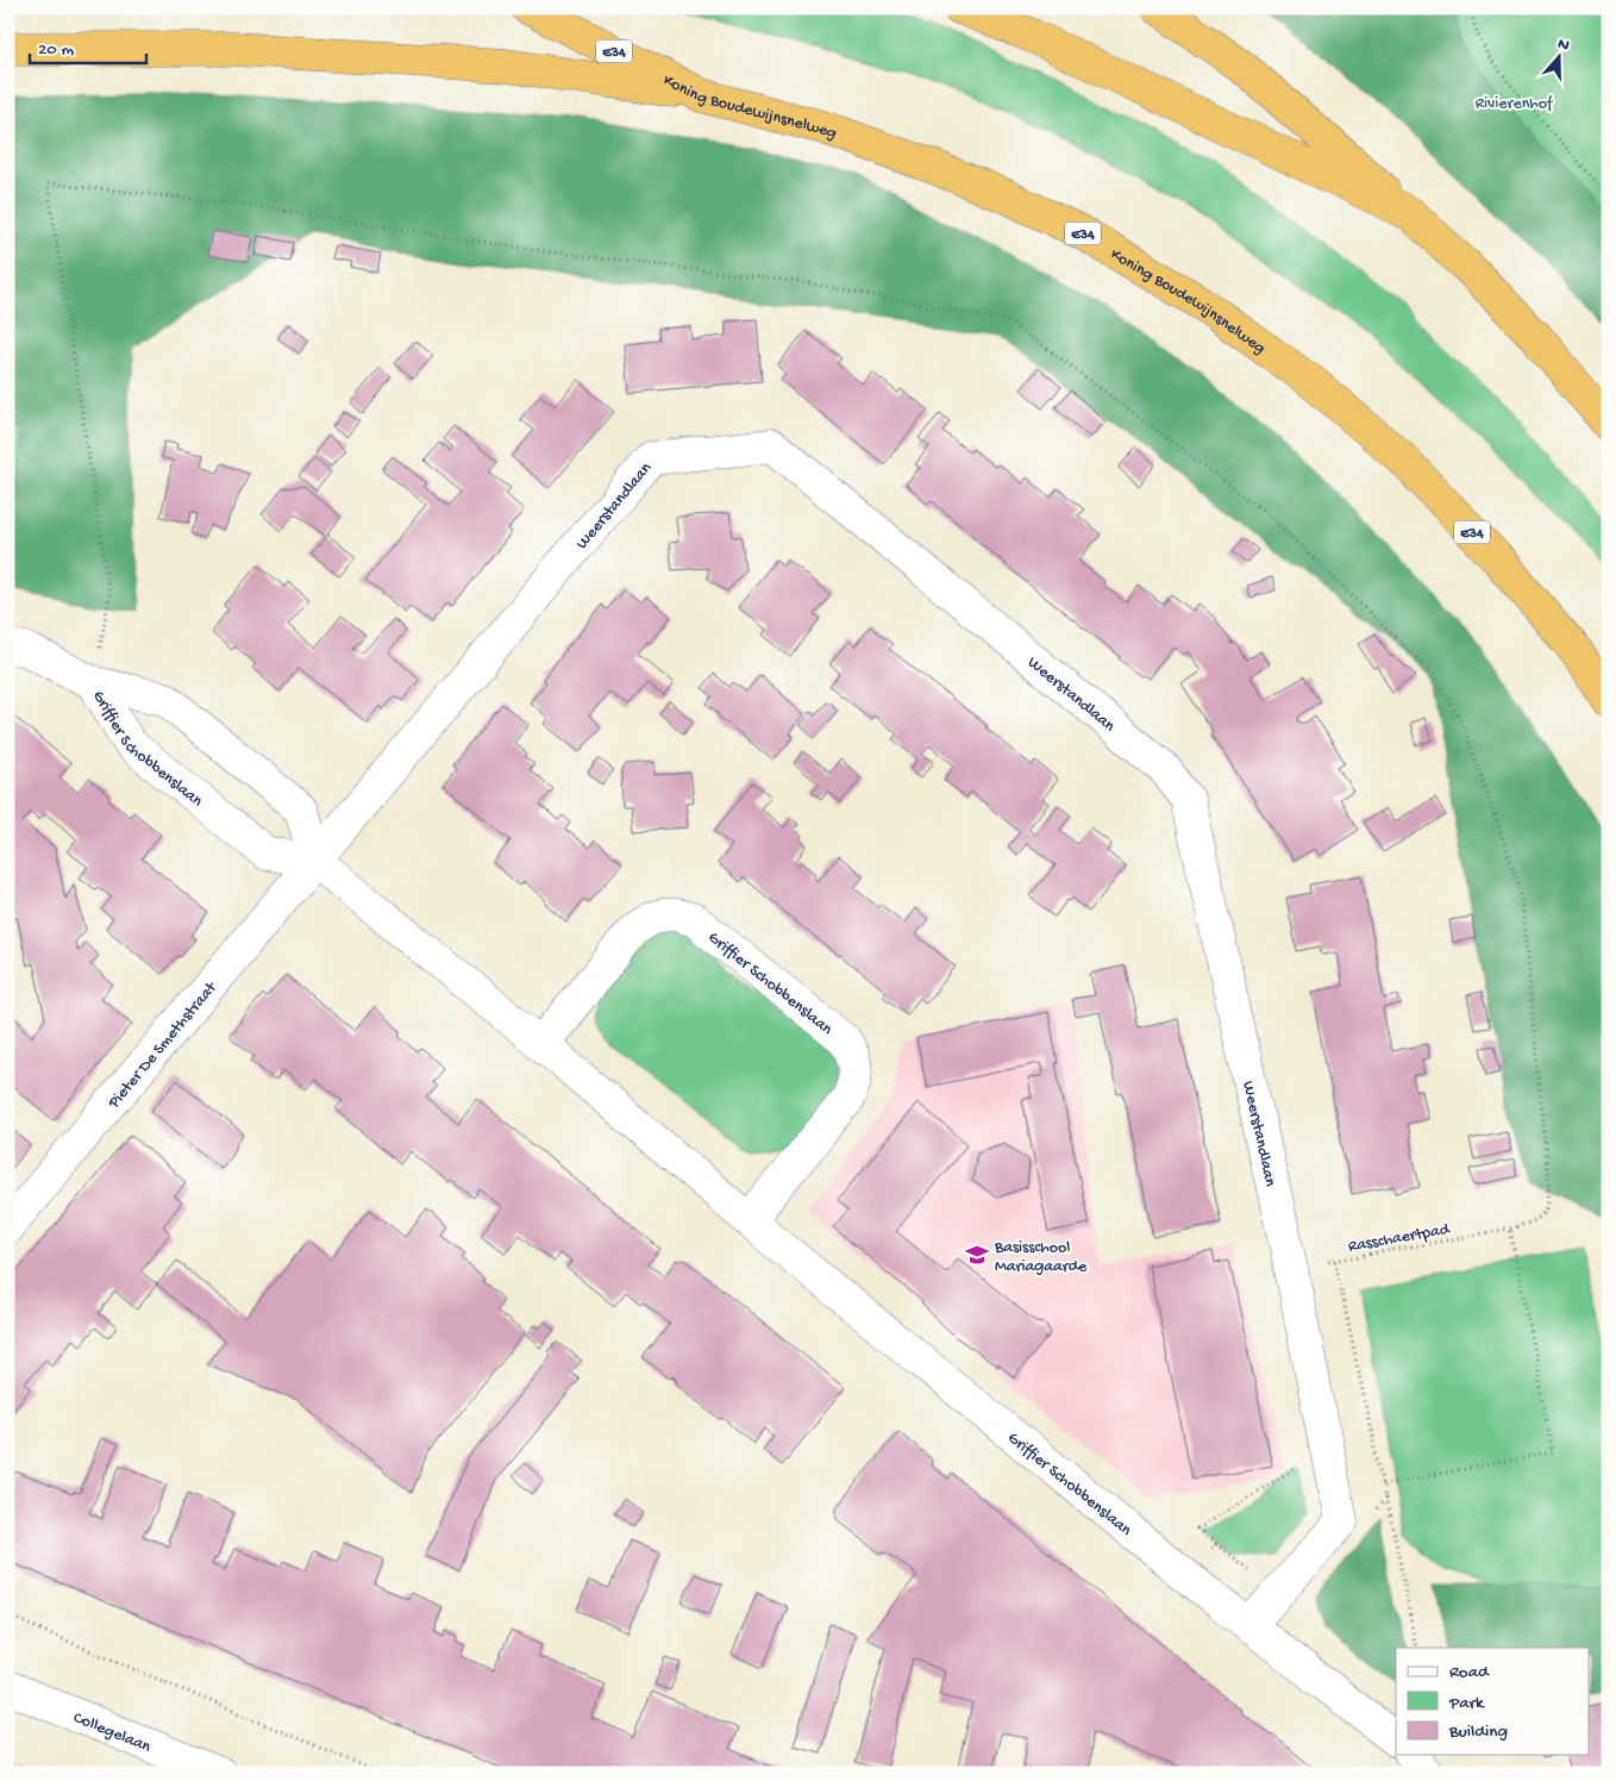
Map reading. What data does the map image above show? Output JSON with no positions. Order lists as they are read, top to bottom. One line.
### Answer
{"streets":{"highway":["E34","Koning Boudewijnsnelweg"],"street":["Weerstandlaan","Griffier Schobbenslaan","Pieter De Smethstraat","Collegelaan"],"path":["Rasschaertpad"]},"crossings":[["Weerstandlaan","Griffier Schobbenslaan"],["Weerstandlaan","Pieter De Smethstraat"],["Weerstandlaan","Rasschaertpad"],["Griffier Schobbenslaan","Pieter De Smethstraat"]],"parks":["Rivierenhof"],"places":{"school or university":["Basisschool Mariagaarde"]},"legend":["Road","Park","Building"],"scale_bar":"20 m","north":"top"}
